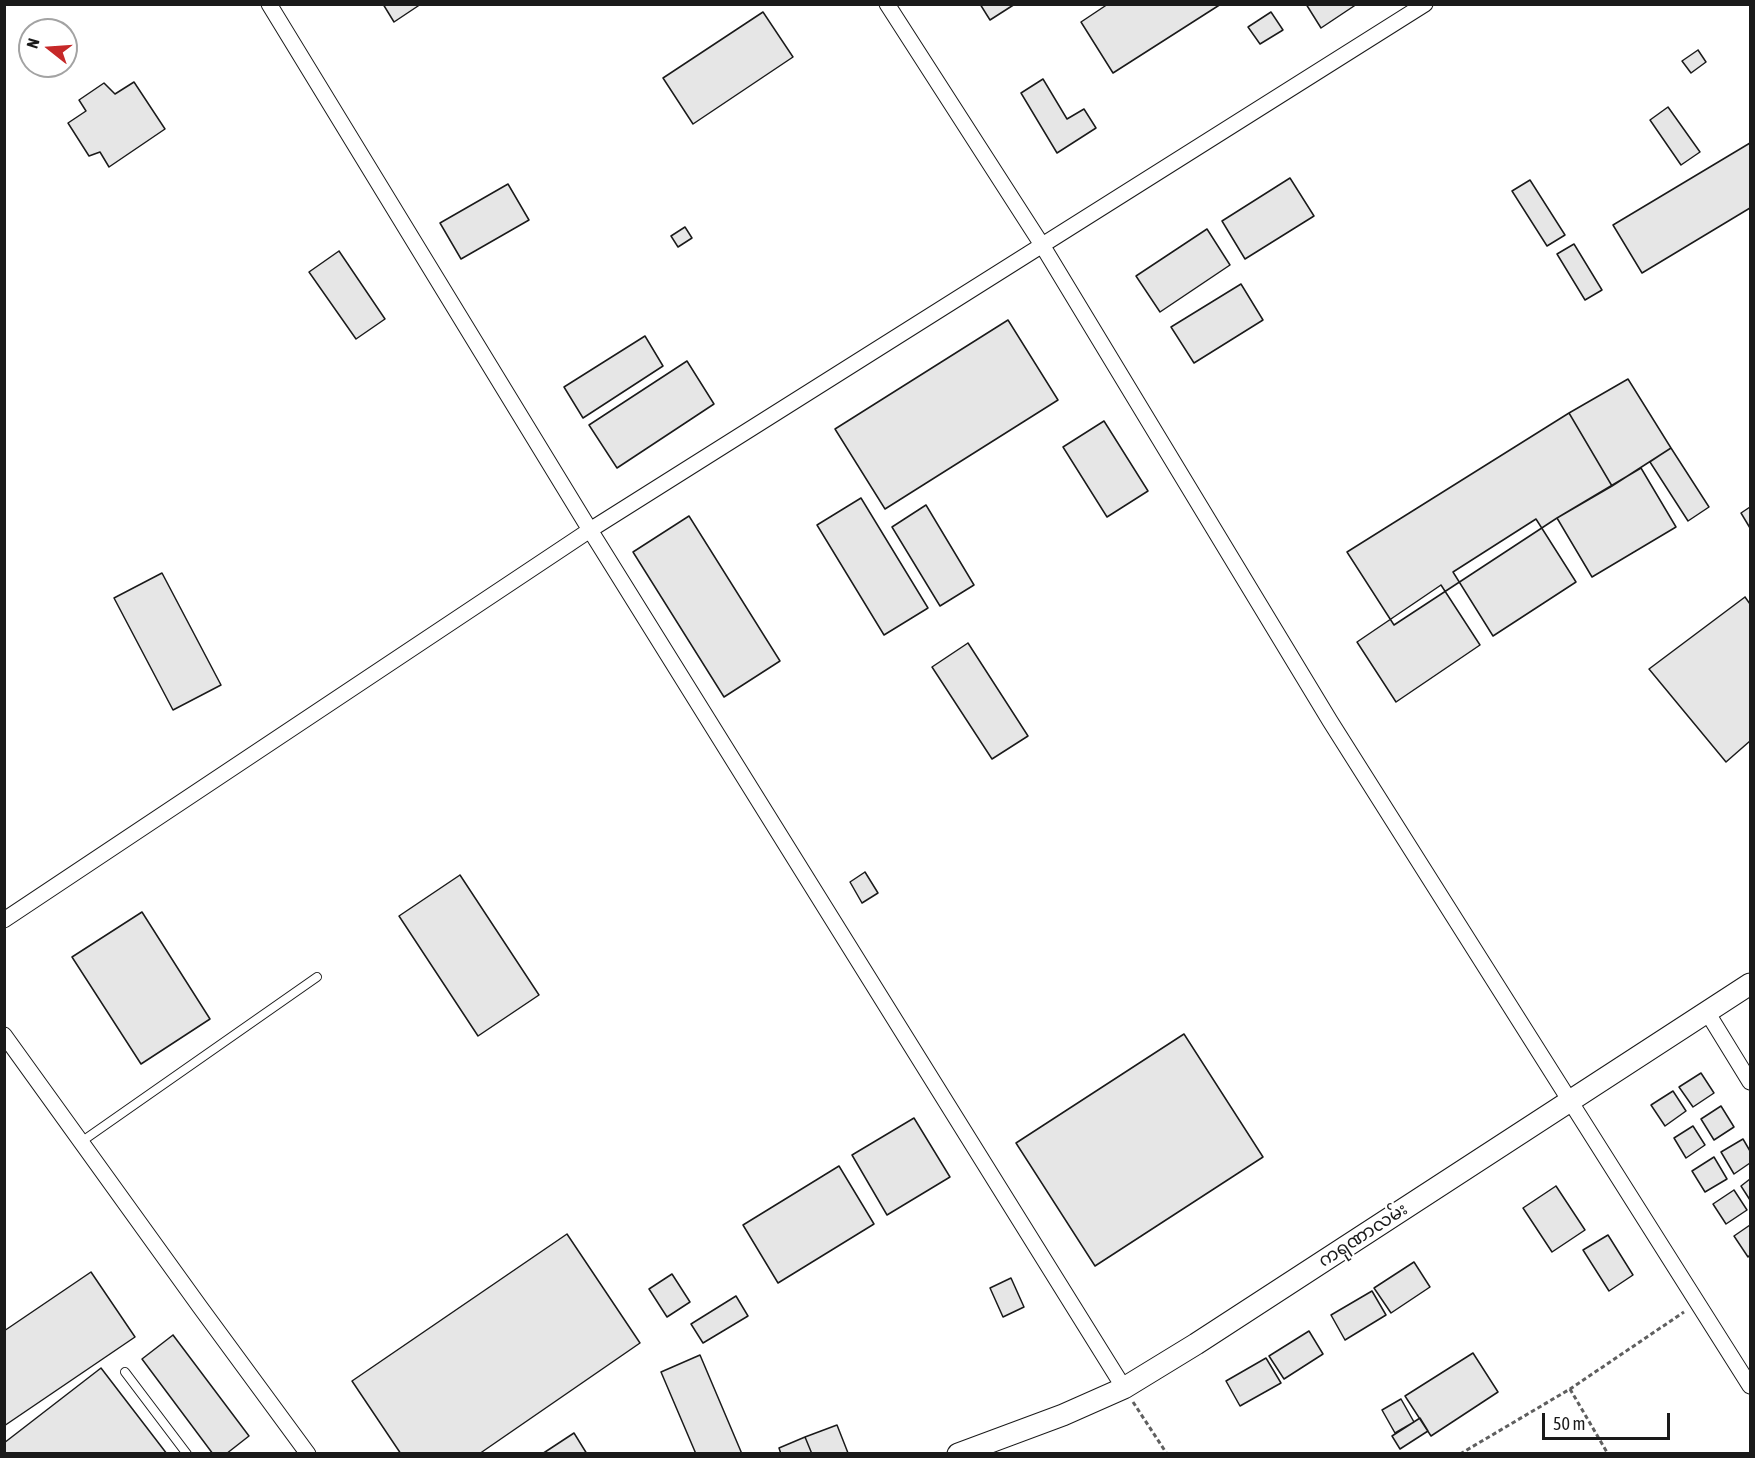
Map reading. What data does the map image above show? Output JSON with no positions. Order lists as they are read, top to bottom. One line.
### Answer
{"streets":{"street":["ကရုဏာလမ်း"]},"scale_bar":"50 m","north":"left"}
